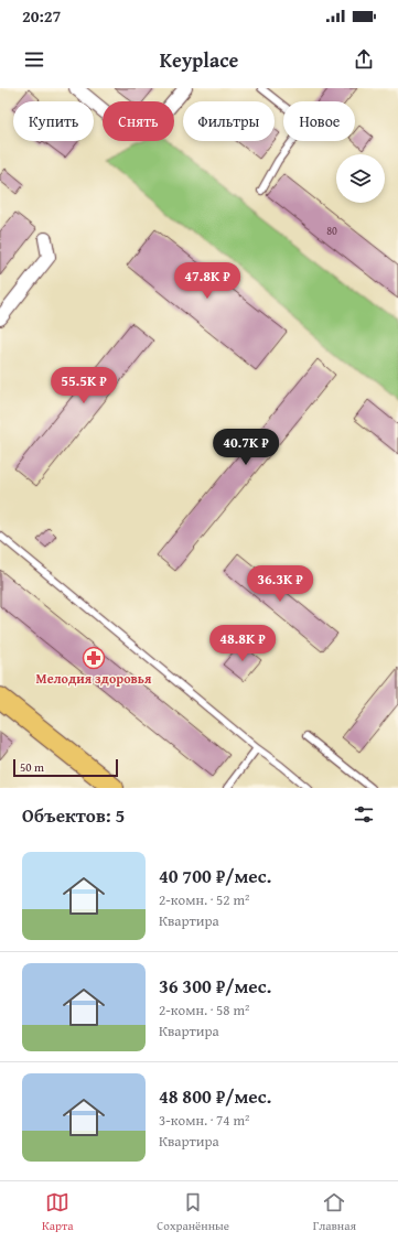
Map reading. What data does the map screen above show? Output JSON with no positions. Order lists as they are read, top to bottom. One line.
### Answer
{"places":{"pharmacy":["Мелодия здоровья"]},"house_numbers":["80"],"scale_bar":"50 m","page":{"status":"20:27","header":"Keyplace","chip":["Купить","Снять","Фильтры","Новое"],"price":["47.8K ₽","55.5K ₽","40.7K ₽","36.3K ₽","48.8K ₽"],"scale":"50 m","heading":"Объектов: 5","list":[{"name":"40 700 ₽/мес.","note":"2-комн. · 52 m² · Квартира"},{"name":"36 300 ₽/мес.","note":"2-комн. · 58 m² · Квартира"},{"name":"48 800 ₽/мес.","note":"3-комн. · 74 m² · Квартира"}],"tabs":["Карта","Сохранённые","Главная"]}}
